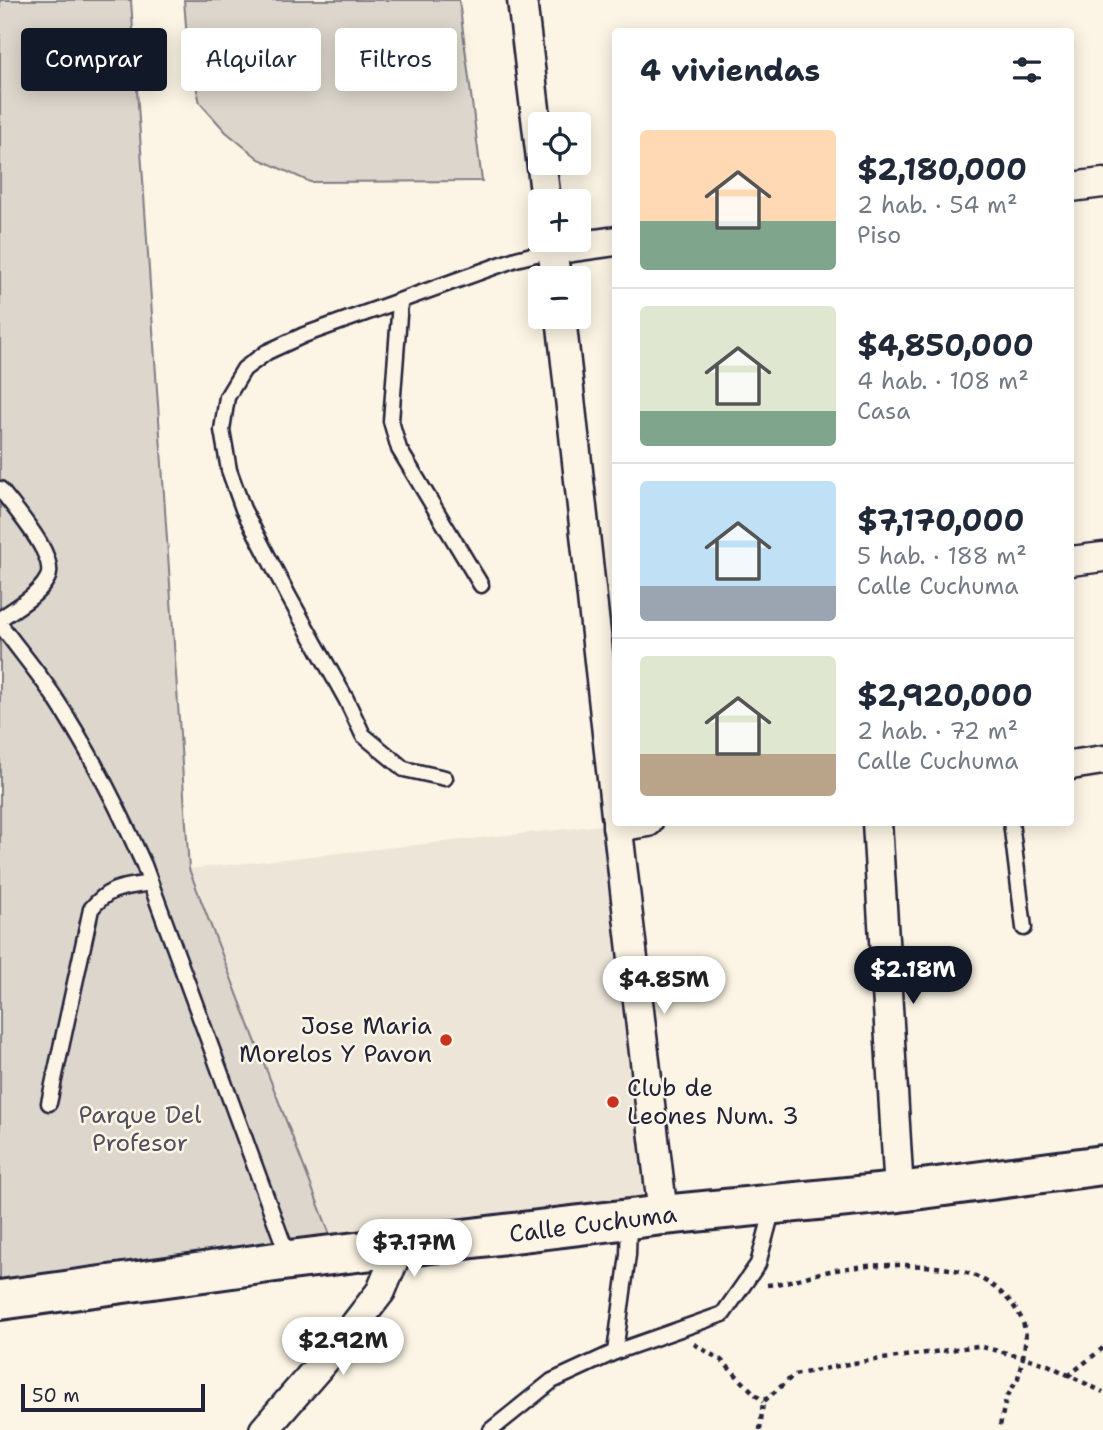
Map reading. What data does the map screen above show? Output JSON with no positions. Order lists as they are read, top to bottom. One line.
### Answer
{"streets":{"street":["Calle Cuchuma"]},"parks":["Parque Del Profesor"],"places":["Jose Maria Morelos Y Pavon","Club de Leones Num. 3"],"scale_bar":"50 m","page":{"chip":["Comprar","Alquilar","Filtros"],"heading":"4 viviendas","map_buttons":["+","−"],"list":[{"name":"$2,180,000","note":"2 hab. · 54 m² · Piso"},{"name":"$4,850,000","note":"4 hab. · 108 m² · Casa"},{"name":"$7,170,000","note":"5 hab. · 188 m² · Calle Cuchuma"},{"name":"$2,920,000","note":"2 hab. · 72 m² · Calle Cuchuma"}],"price":["$2.18M","$4.85M","$7.17M","$2.92M"],"scale":"50 m"}}
